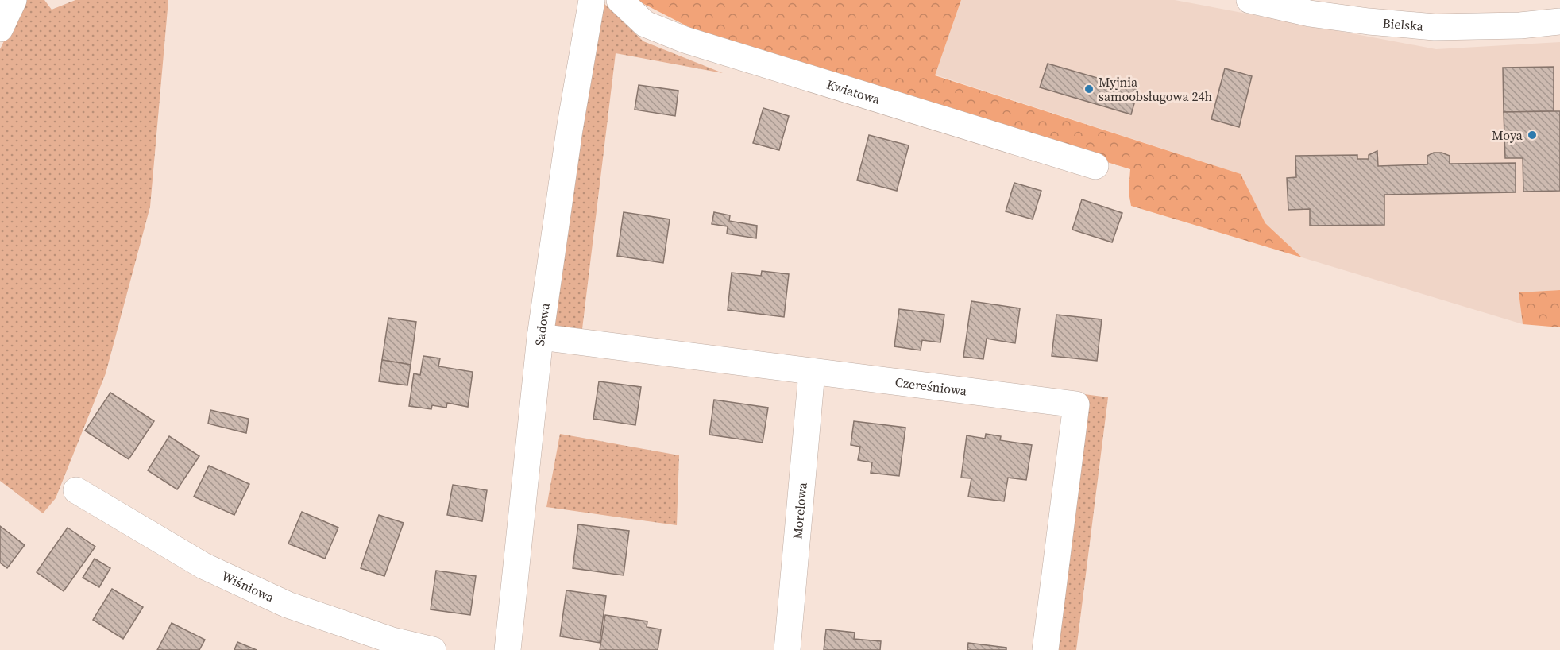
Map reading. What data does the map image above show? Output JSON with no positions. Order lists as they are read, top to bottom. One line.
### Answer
{"streets":{"street":["Bielska","Kwiatowa","Sadowa","Czereśniowa","Morelowa","Wiśniowa"]},"crossings":[["Sadowa","Czereśniowa"],["Czereśniowa","Morelowa"]],"places":["Myjnia samoobsługowa 24h","Moya"]}
